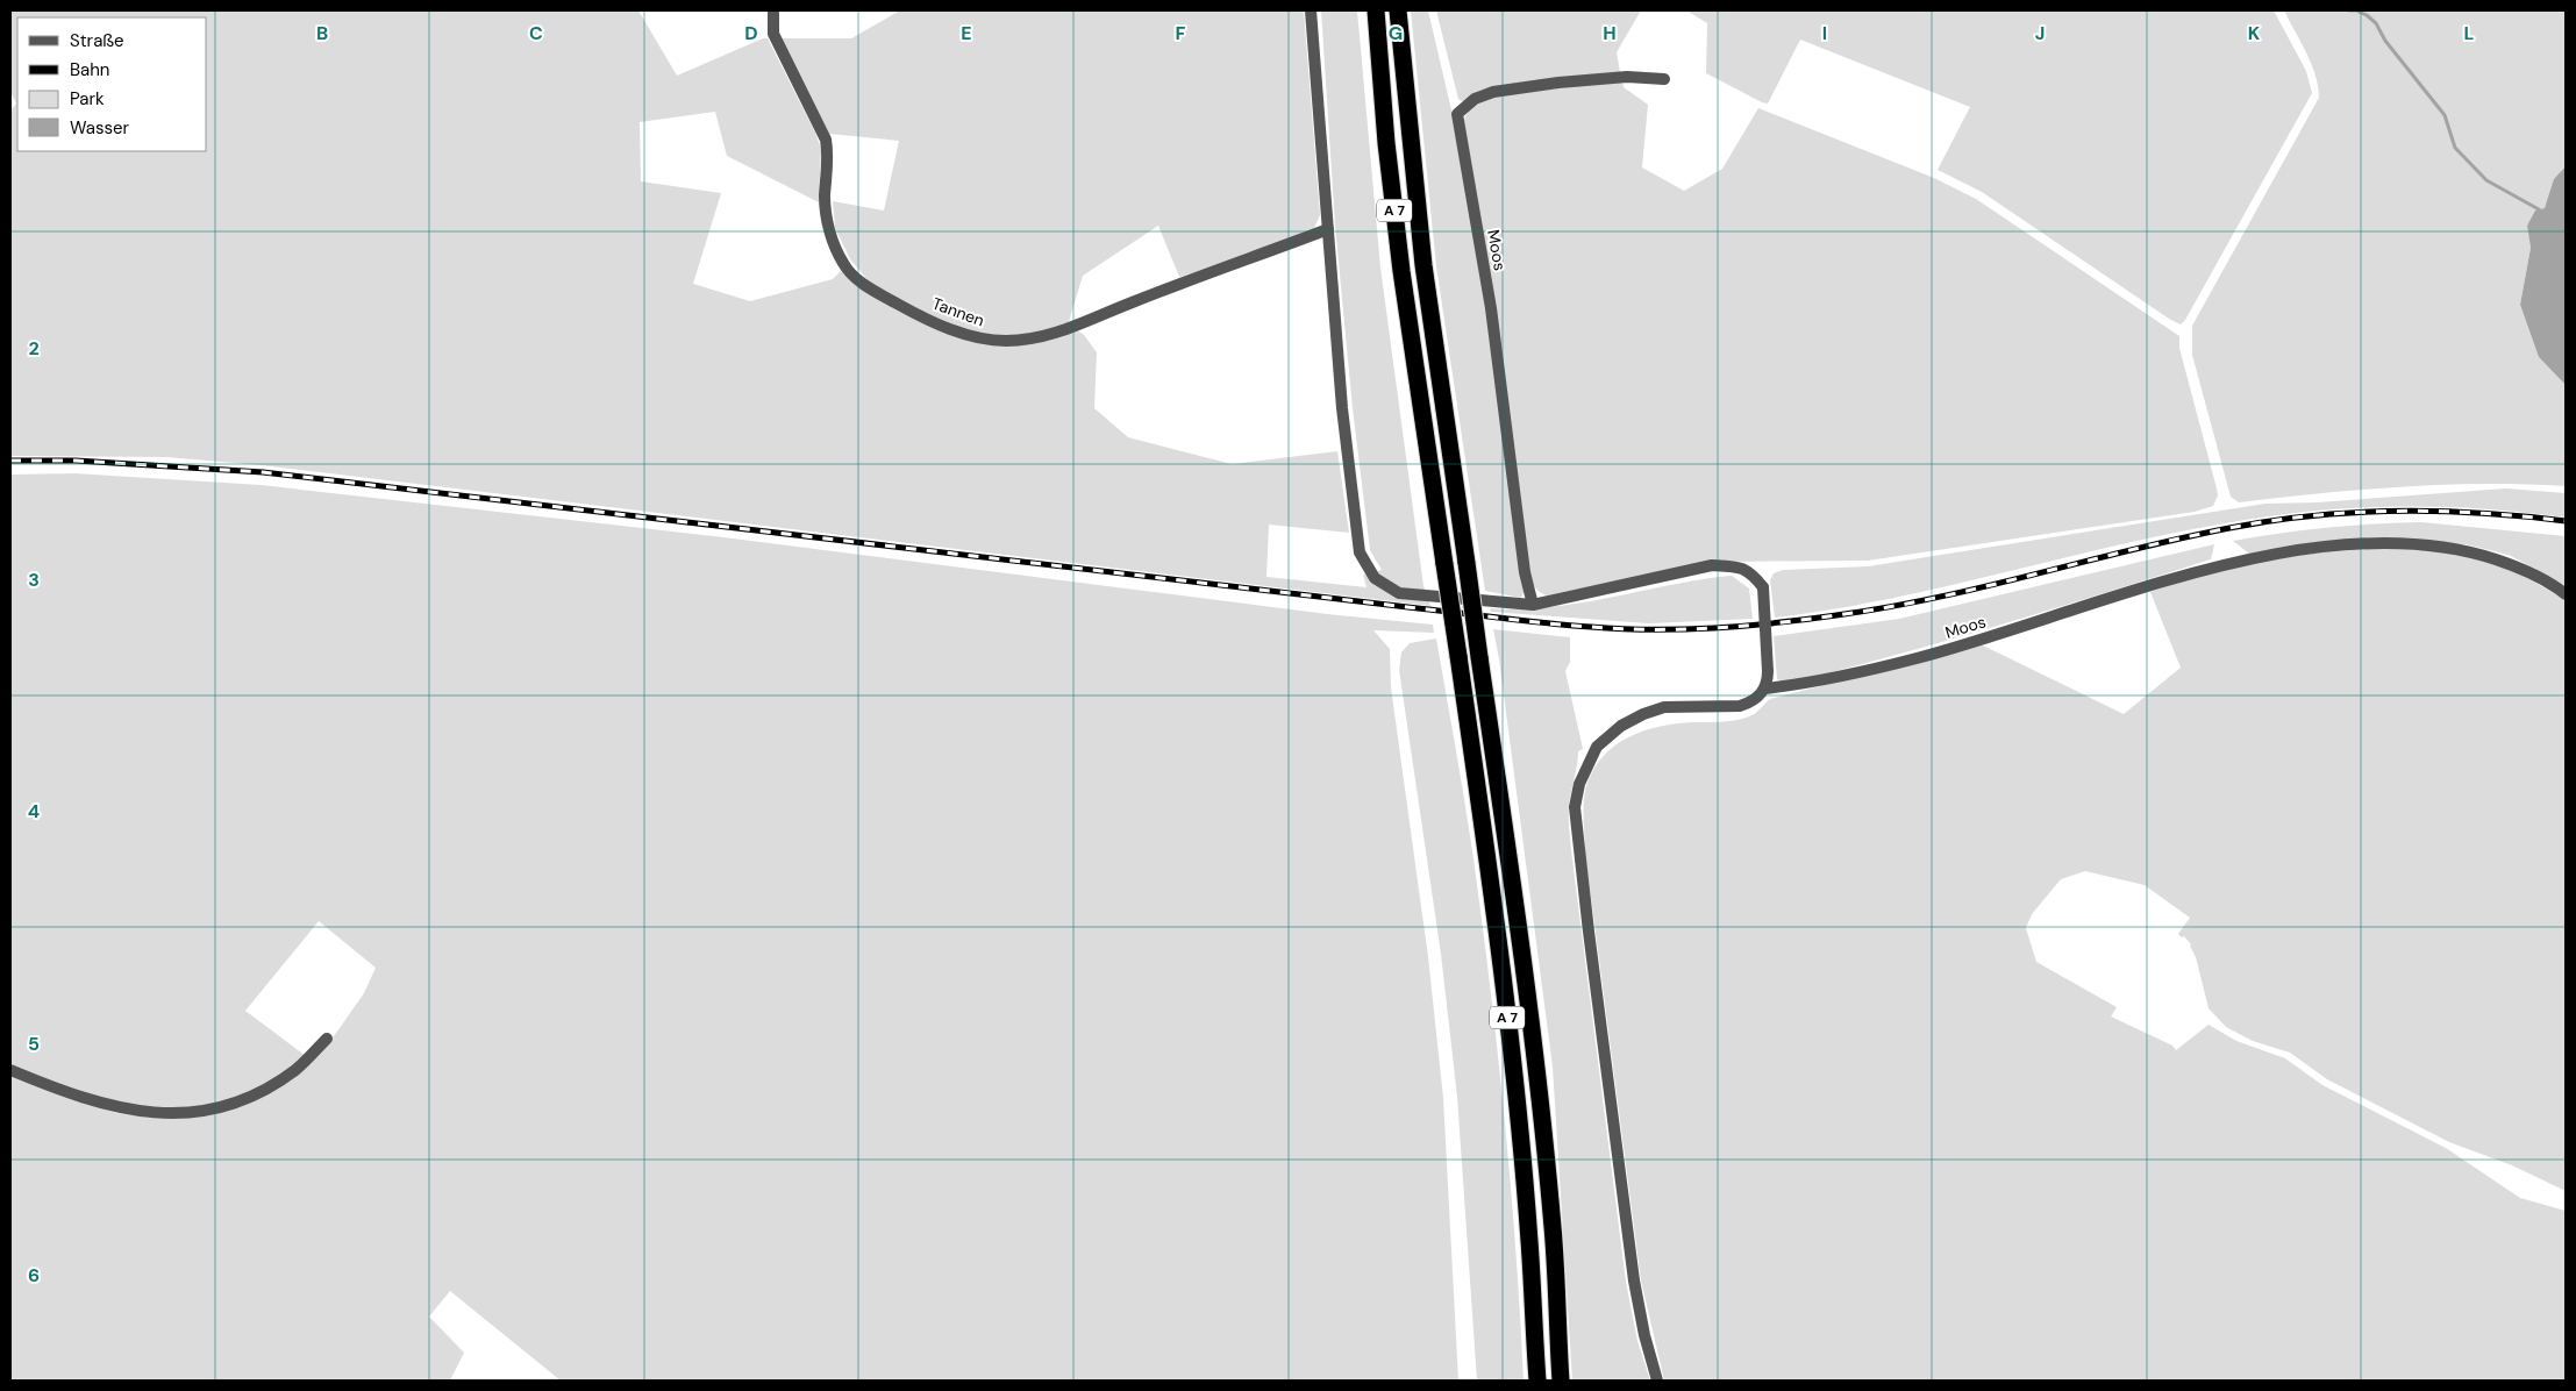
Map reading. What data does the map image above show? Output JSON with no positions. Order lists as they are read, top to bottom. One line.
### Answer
{"streets":{"highway":["A 7"],"street":["Moos","Tannen"]},"legend":["Straße","Bahn","Park","Wasser"],"grid":{"columns":["B","C","D","E","F","G","H","I","J","K","L"],"rows":["2","3","4","5","6"]}}
